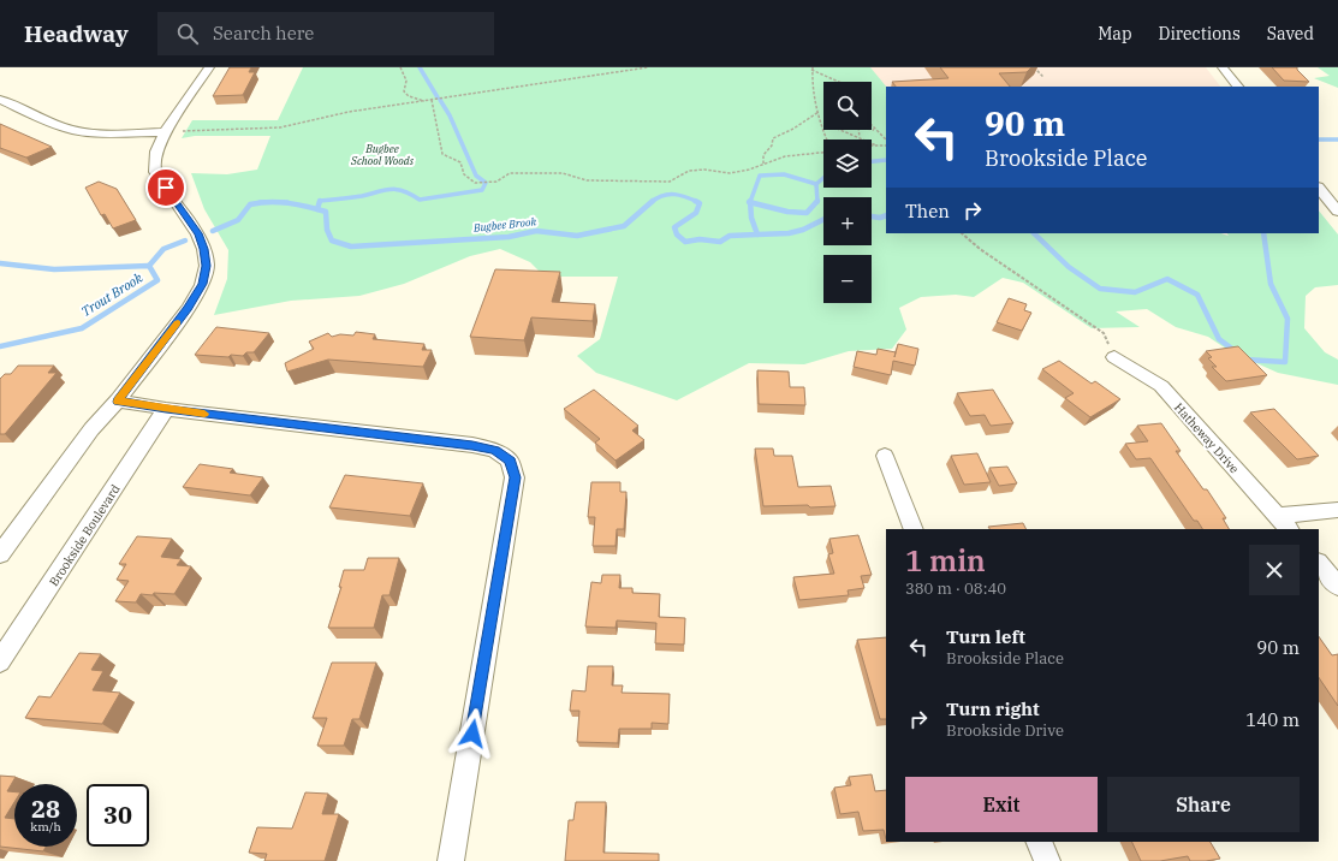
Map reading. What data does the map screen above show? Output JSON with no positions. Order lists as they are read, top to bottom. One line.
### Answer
{"streets":{"street":["Hatheway Drive","Brookside Boulevard"]},"water":["Bugbee Brook","Trout Brook"],"parks":["Bugbee School Woods"],"page":{"header":"Headway","search":"Search here","nav":["Map","Directions","Saved"],"map_buttons":["+","−"],"turn":["90 m","Brookside Place"],"then":"Then","heading":["1 min","380 m · 08:40"],"list":[{"name":"Turn left","note":"Brookside Place","value":"90 m"},{"name":"Turn right","note":"Brookside Drive","value":"140 m"}],"buttons":["Exit","Share"],"speed":"28 km/h","limit":"30"}}
